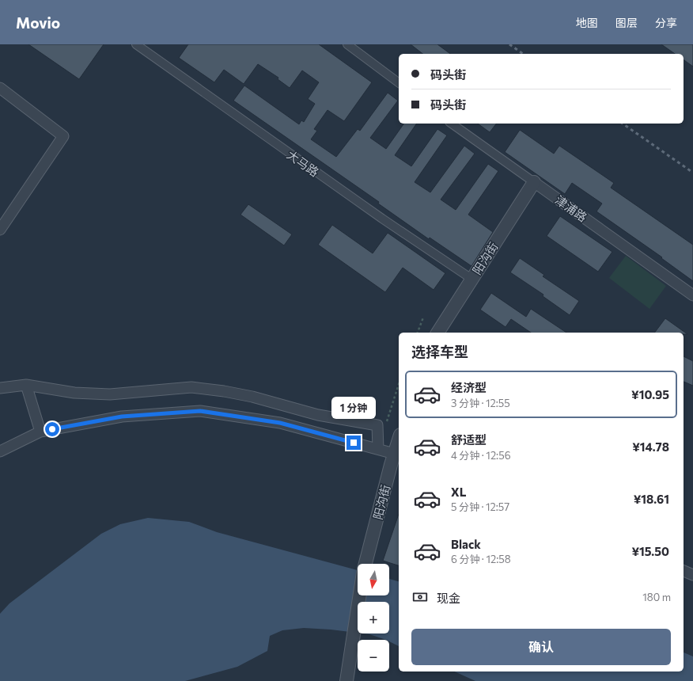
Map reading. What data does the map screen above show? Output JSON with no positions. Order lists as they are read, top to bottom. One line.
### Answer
{"streets":{"street":["大马路","津浦路","阳沟街"]},"crossings":[["大马路","阳沟街"],["津浦路","阳沟街"]],"north":"bottom","page":{"header":"Movio","nav":["地图","图层","分享"],"banner":["码头街","码头街"],"heading":"选择车型","list":[{"name":"经济型","note":"3 分钟 · 12:55","value":"¥10.95"},{"name":"舒适型","note":"4 分钟 · 12:56","value":"¥14.78"},{"name":"XL","note":"5 分钟 · 12:57","value":"¥18.61"},{"name":"Black","note":"6 分钟 · 12:58","value":"¥15.50"}],"bubble":"1 分钟","map_buttons":["+","−"],"pay":["现金","180 m"],"buttons":"确认"}}
